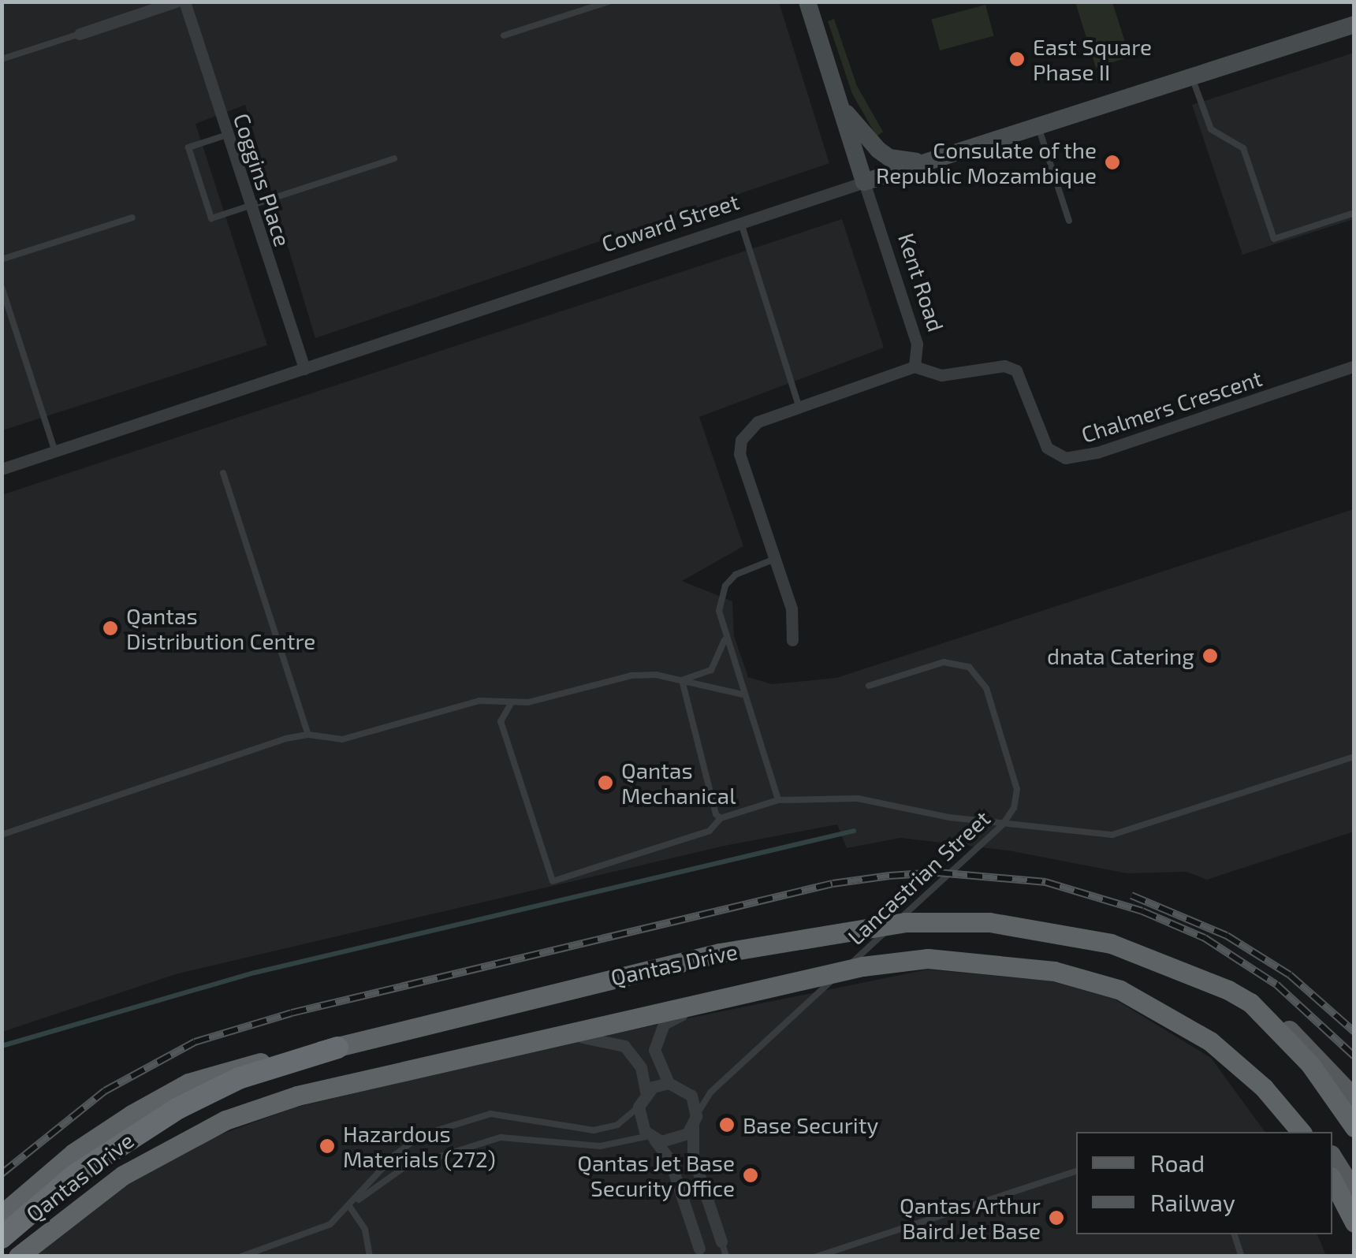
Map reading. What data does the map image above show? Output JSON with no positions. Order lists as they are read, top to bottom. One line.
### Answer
{"streets":{"highway":["Qantas Drive"],"main road":["Coward Street","Kent Road"],"street":["Coggins Place","Chalmers Crescent"],"lane":["Lancastrian Street"]},"crossings":[["Coggins Place","Coward Street"],["Coward Street","Kent Road"],["Kent Road","Chalmers Crescent"]],"places":["East Square Phase II","Consulate of the Republic Mozambique","Qantas Distribution Centre","dnata Catering","Qantas Mechanical","Base Security","Hazardous Materials (272)","Qantas Jet Base Security Office","Qantas Arthur Baird Jet Base"],"legend":["Road","Railway"]}
